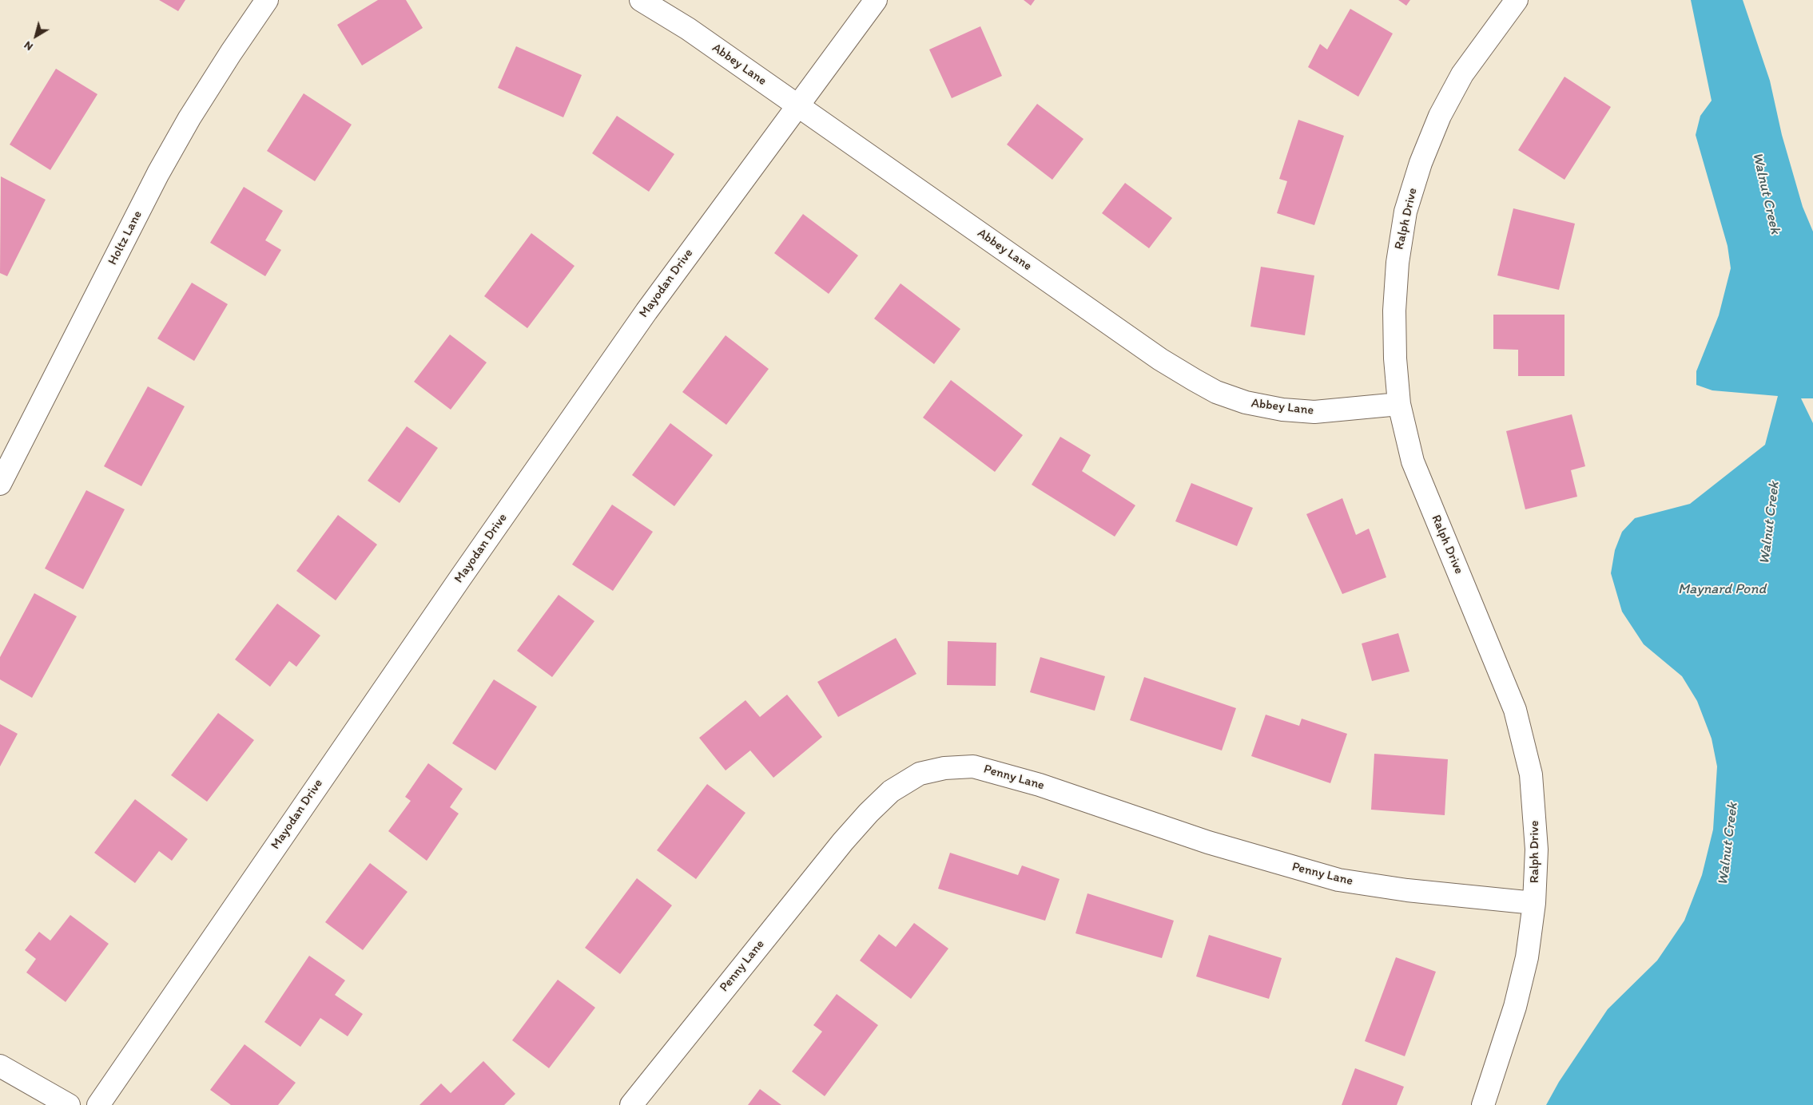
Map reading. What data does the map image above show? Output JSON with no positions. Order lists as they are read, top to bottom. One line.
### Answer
{"streets":{"street":["Abbey Lane","Ralph Drive","Holtz Lane","Mayodan Drive","Penny Lane"]},"crossings":[["Abbey Lane","Ralph Drive"],["Abbey Lane","Mayodan Drive"],["Ralph Drive","Penny Lane"]],"water":["Walnut Creek","Maynard Pond"],"north":"bottom left"}
